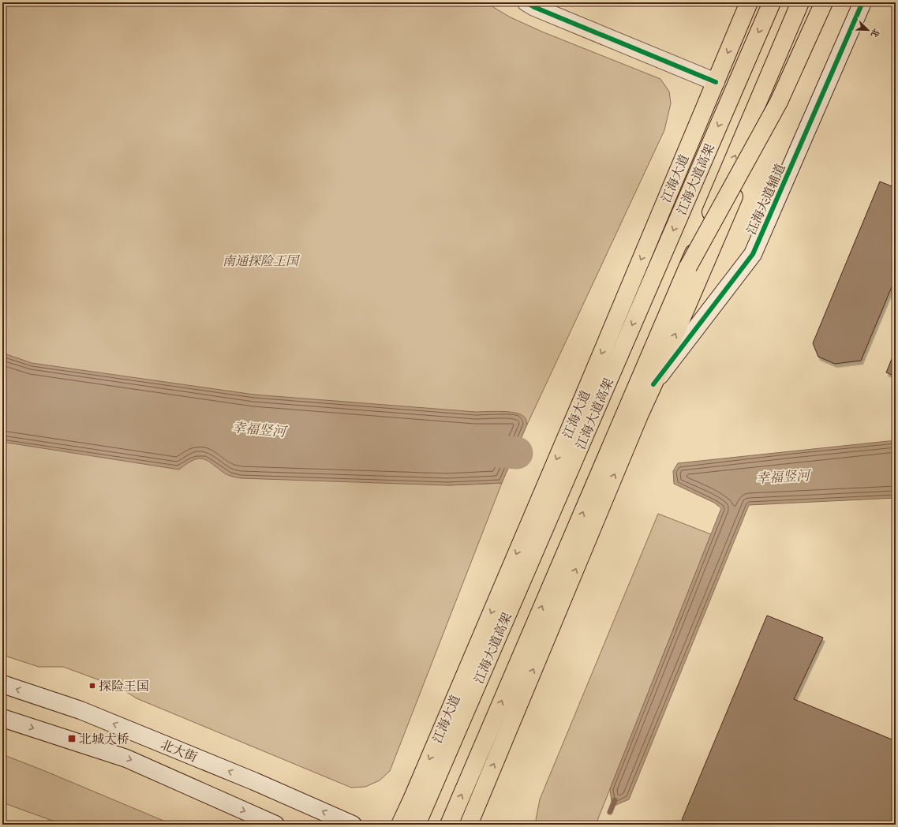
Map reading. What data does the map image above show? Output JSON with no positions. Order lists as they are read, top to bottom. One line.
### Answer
{"streets":{"main road":["江海大道","江海大道高架","江海大道辅道","北大街"]},"water":["幸福竖河"],"parks":["南通探险王国"],"places":{"transit":["探险王国","北城大桥"]},"north":"bottom right"}
